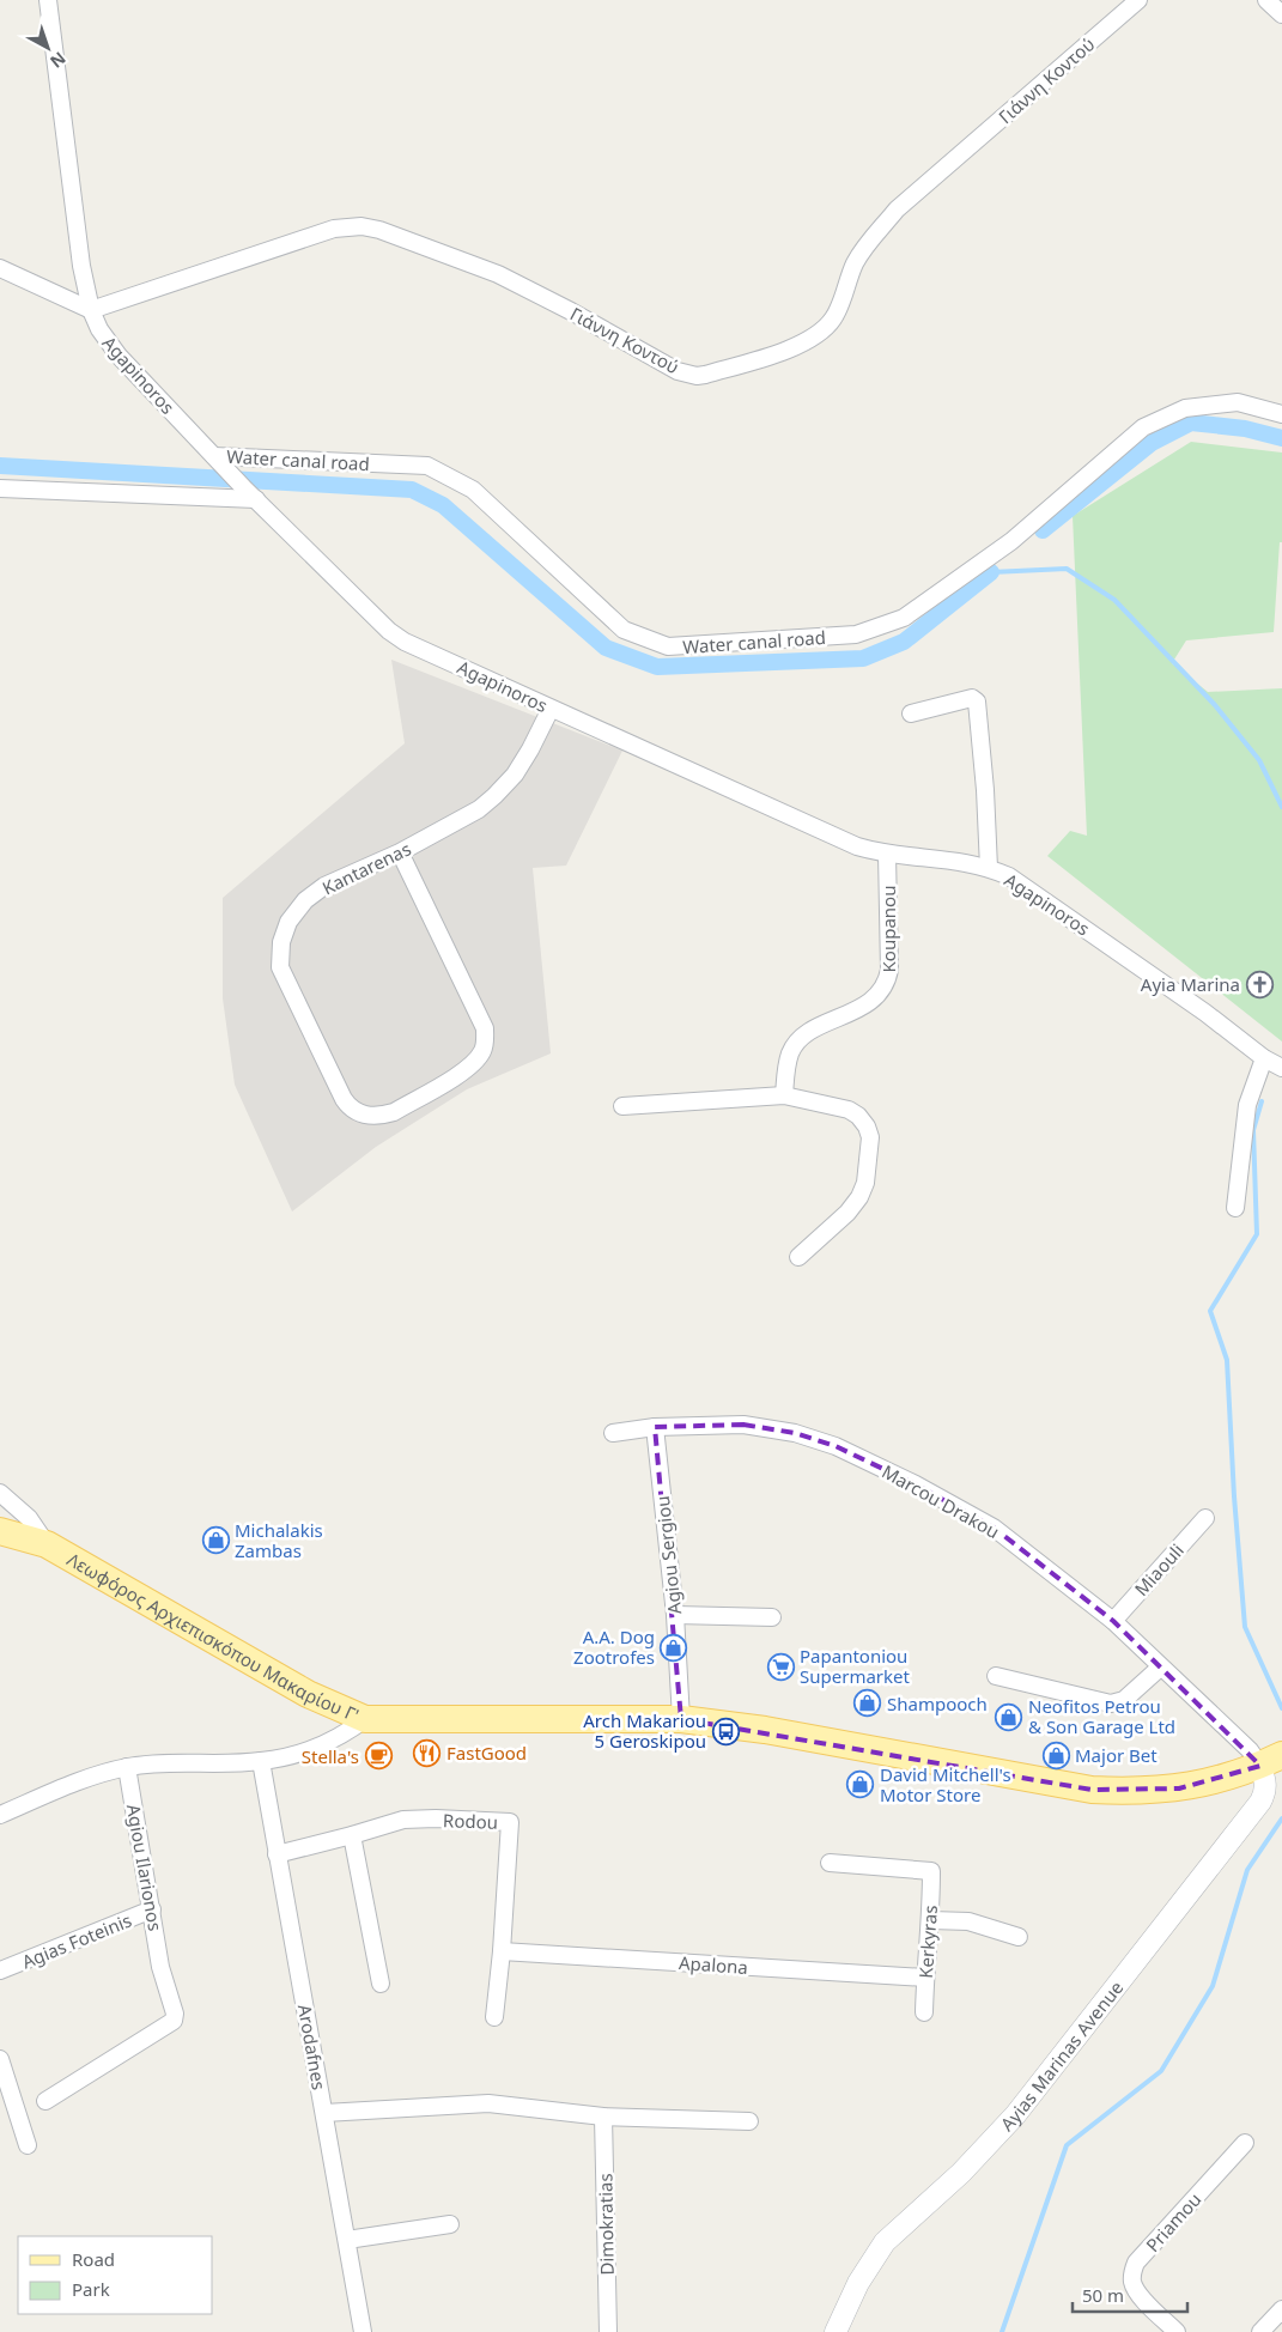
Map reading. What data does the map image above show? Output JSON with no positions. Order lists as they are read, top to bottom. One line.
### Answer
{"streets":{"main road":["Λεωφόρος Αρχιεπισκόπου Μακαρίου Γ'"],"street":["Γιάννη Κοντού","Agapinoros","Water canal road","Kantarenas","Koupanou","Marcou Drakou","Agiou Sergiou","Miaouli","Rodou","Agiou Ilarionos","Agias Foteinis","Kerkyras","Apalona","Arodafnes","Ayias Marinas Avenue","Priamou","Dimokratias"]},"crossings":[["Γιάννη Κοντού","Agapinoros"],["Agapinoros","Water canal road"],["Agapinoros","Kantarenas"],["Agapinoros","Koupanou"],["Marcou Drakou","Agiou Sergiou"],["Marcou Drakou","Miaouli"],["Marcou Drakou","Λεωφόρος Αρχιεπισκόπου Μακαρίου Γ'"],["Marcou Drakou","Ayias Marinas Avenue"],["Agiou Sergiou","Λεωφόρος Αρχιεπισκόπου Μακαρίου Γ'"],["Λεωφόρος Αρχιεπισκόπου Μακαρίου Γ'","Ayias Marinas Avenue"],["Rodou","Apalona"],["Rodou","Arodafnes"],["Agiou Ilarionos","Agias Foteinis"],["Kerkyras","Apalona"]],"places":{"church":["Ayia Marina"],"shop":["Michalakis Zambas","A.A. Dog Zootrofes","Shampooch","Neofitos Petrou & Son Garage Ltd","Major Bet","David Mitchell's Motor Store"],"supermarket":["Papantoniou Supermarket"],"bus stop":["Arch Makariou 5 Geroskipou"],"restaurant":["FastGood"],"cafe":["Stella's"]},"legend":["Road","Park"],"scale_bar":"50 m","north":"bottom right"}
